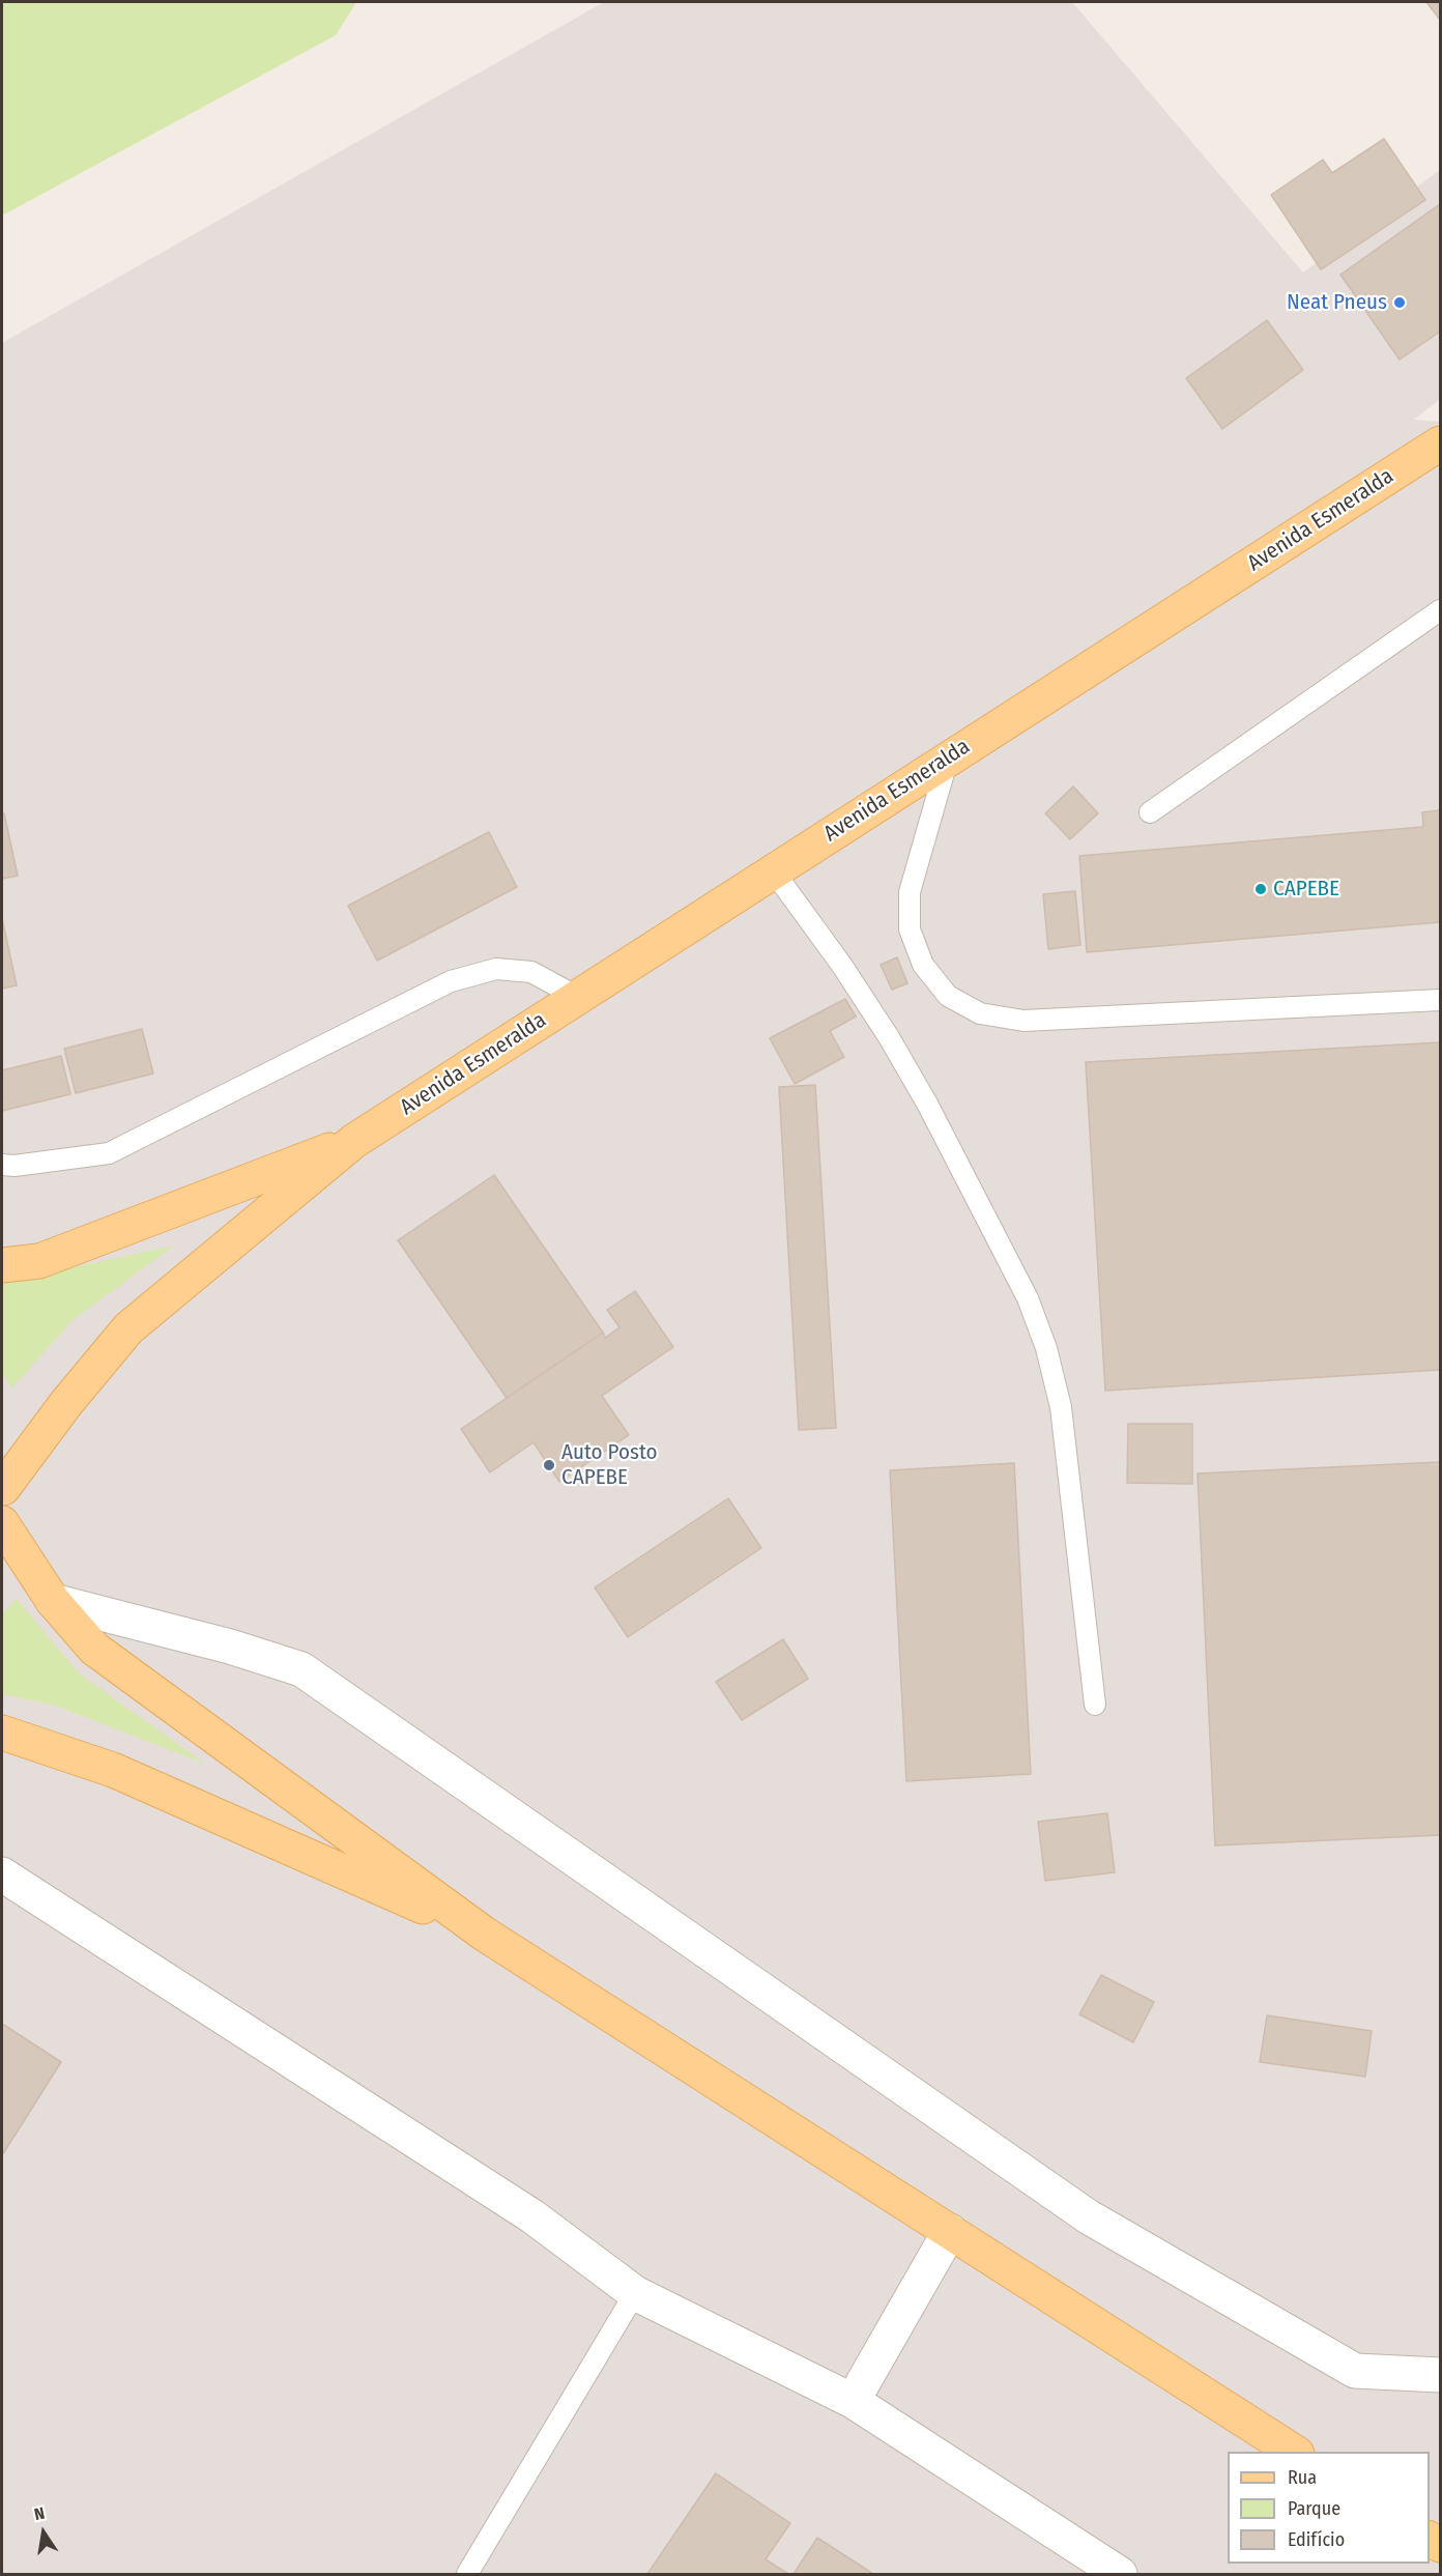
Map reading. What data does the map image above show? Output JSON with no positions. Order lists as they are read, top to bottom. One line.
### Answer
{"streets":{"main road":["Avenida Esmeralda"]},"places":["Neat Pneus","CAPEBE","Auto Posto CAPEBE"],"legend":["Rua","Parque","Edifício"],"north":"top"}
